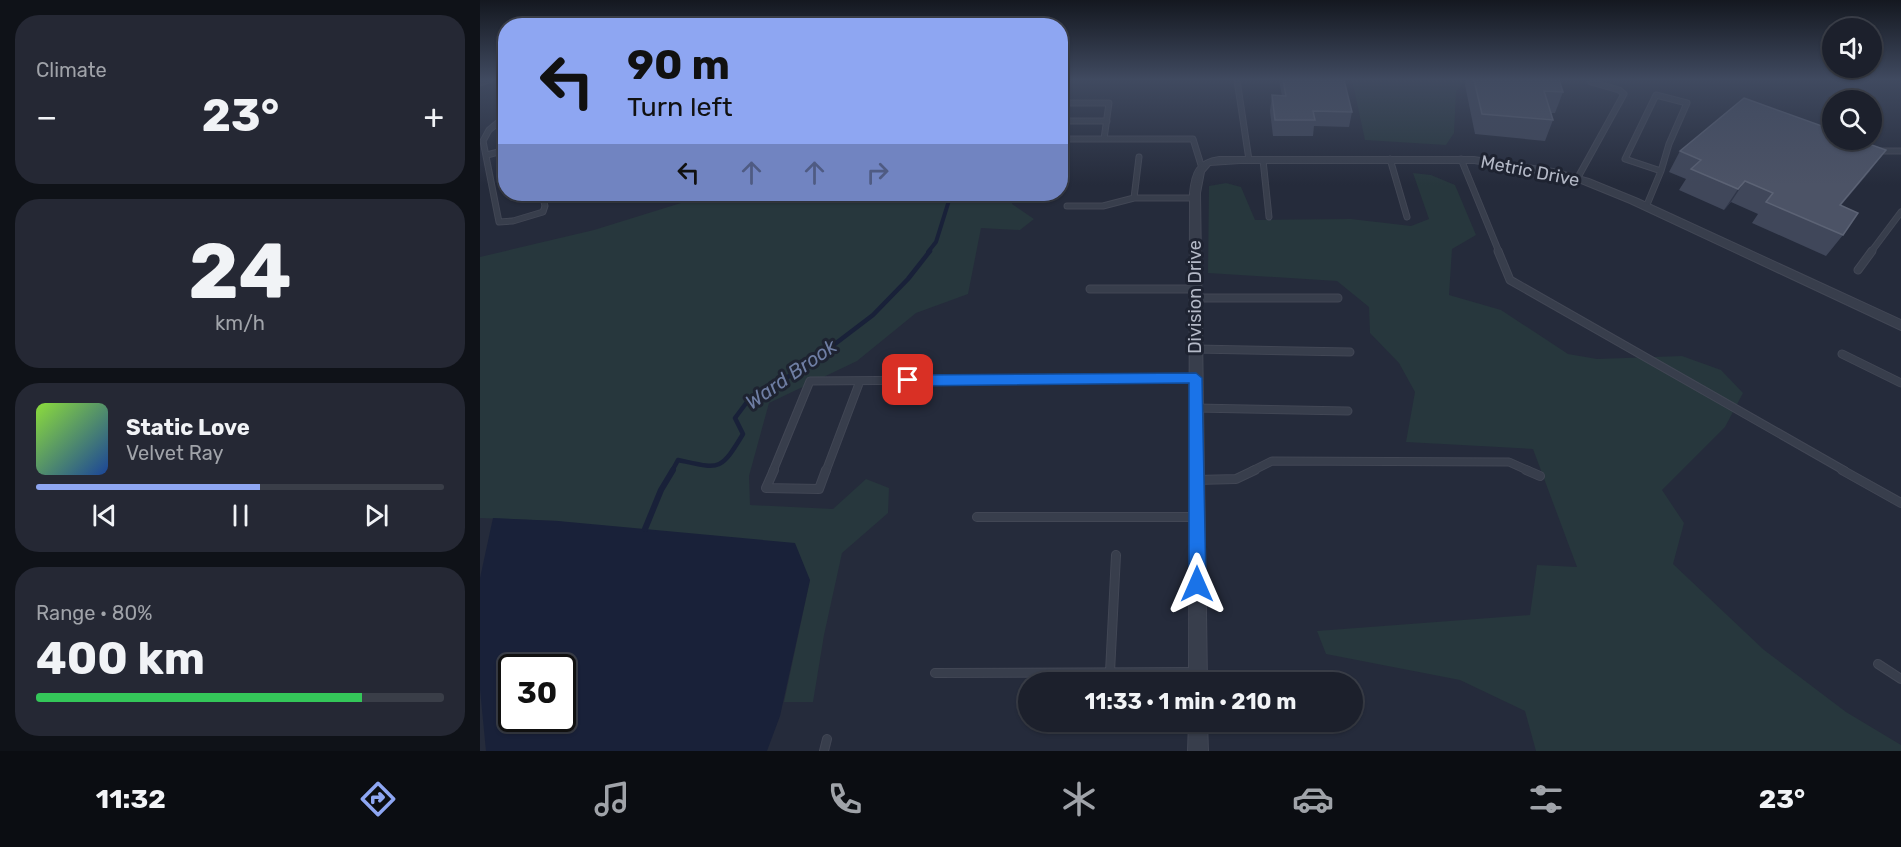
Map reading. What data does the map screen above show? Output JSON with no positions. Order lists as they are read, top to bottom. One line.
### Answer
{"streets":{"street":["Metric Drive","Division Drive"]},"crossings":[["Metric Drive","Division Drive"]],"water":["Ward Brook"],"page":{"tile":["Climate",["24","km/h"],["Range · 80%","400 km"]],"turn":["90 m","Turn left"],"heat":["−","23°","+"],"song":["Static Love","Velvet Ray"],"limit":"30","trip":"11:33 · 1 min · 210 m","tabs":["11:32","23°"]}}
